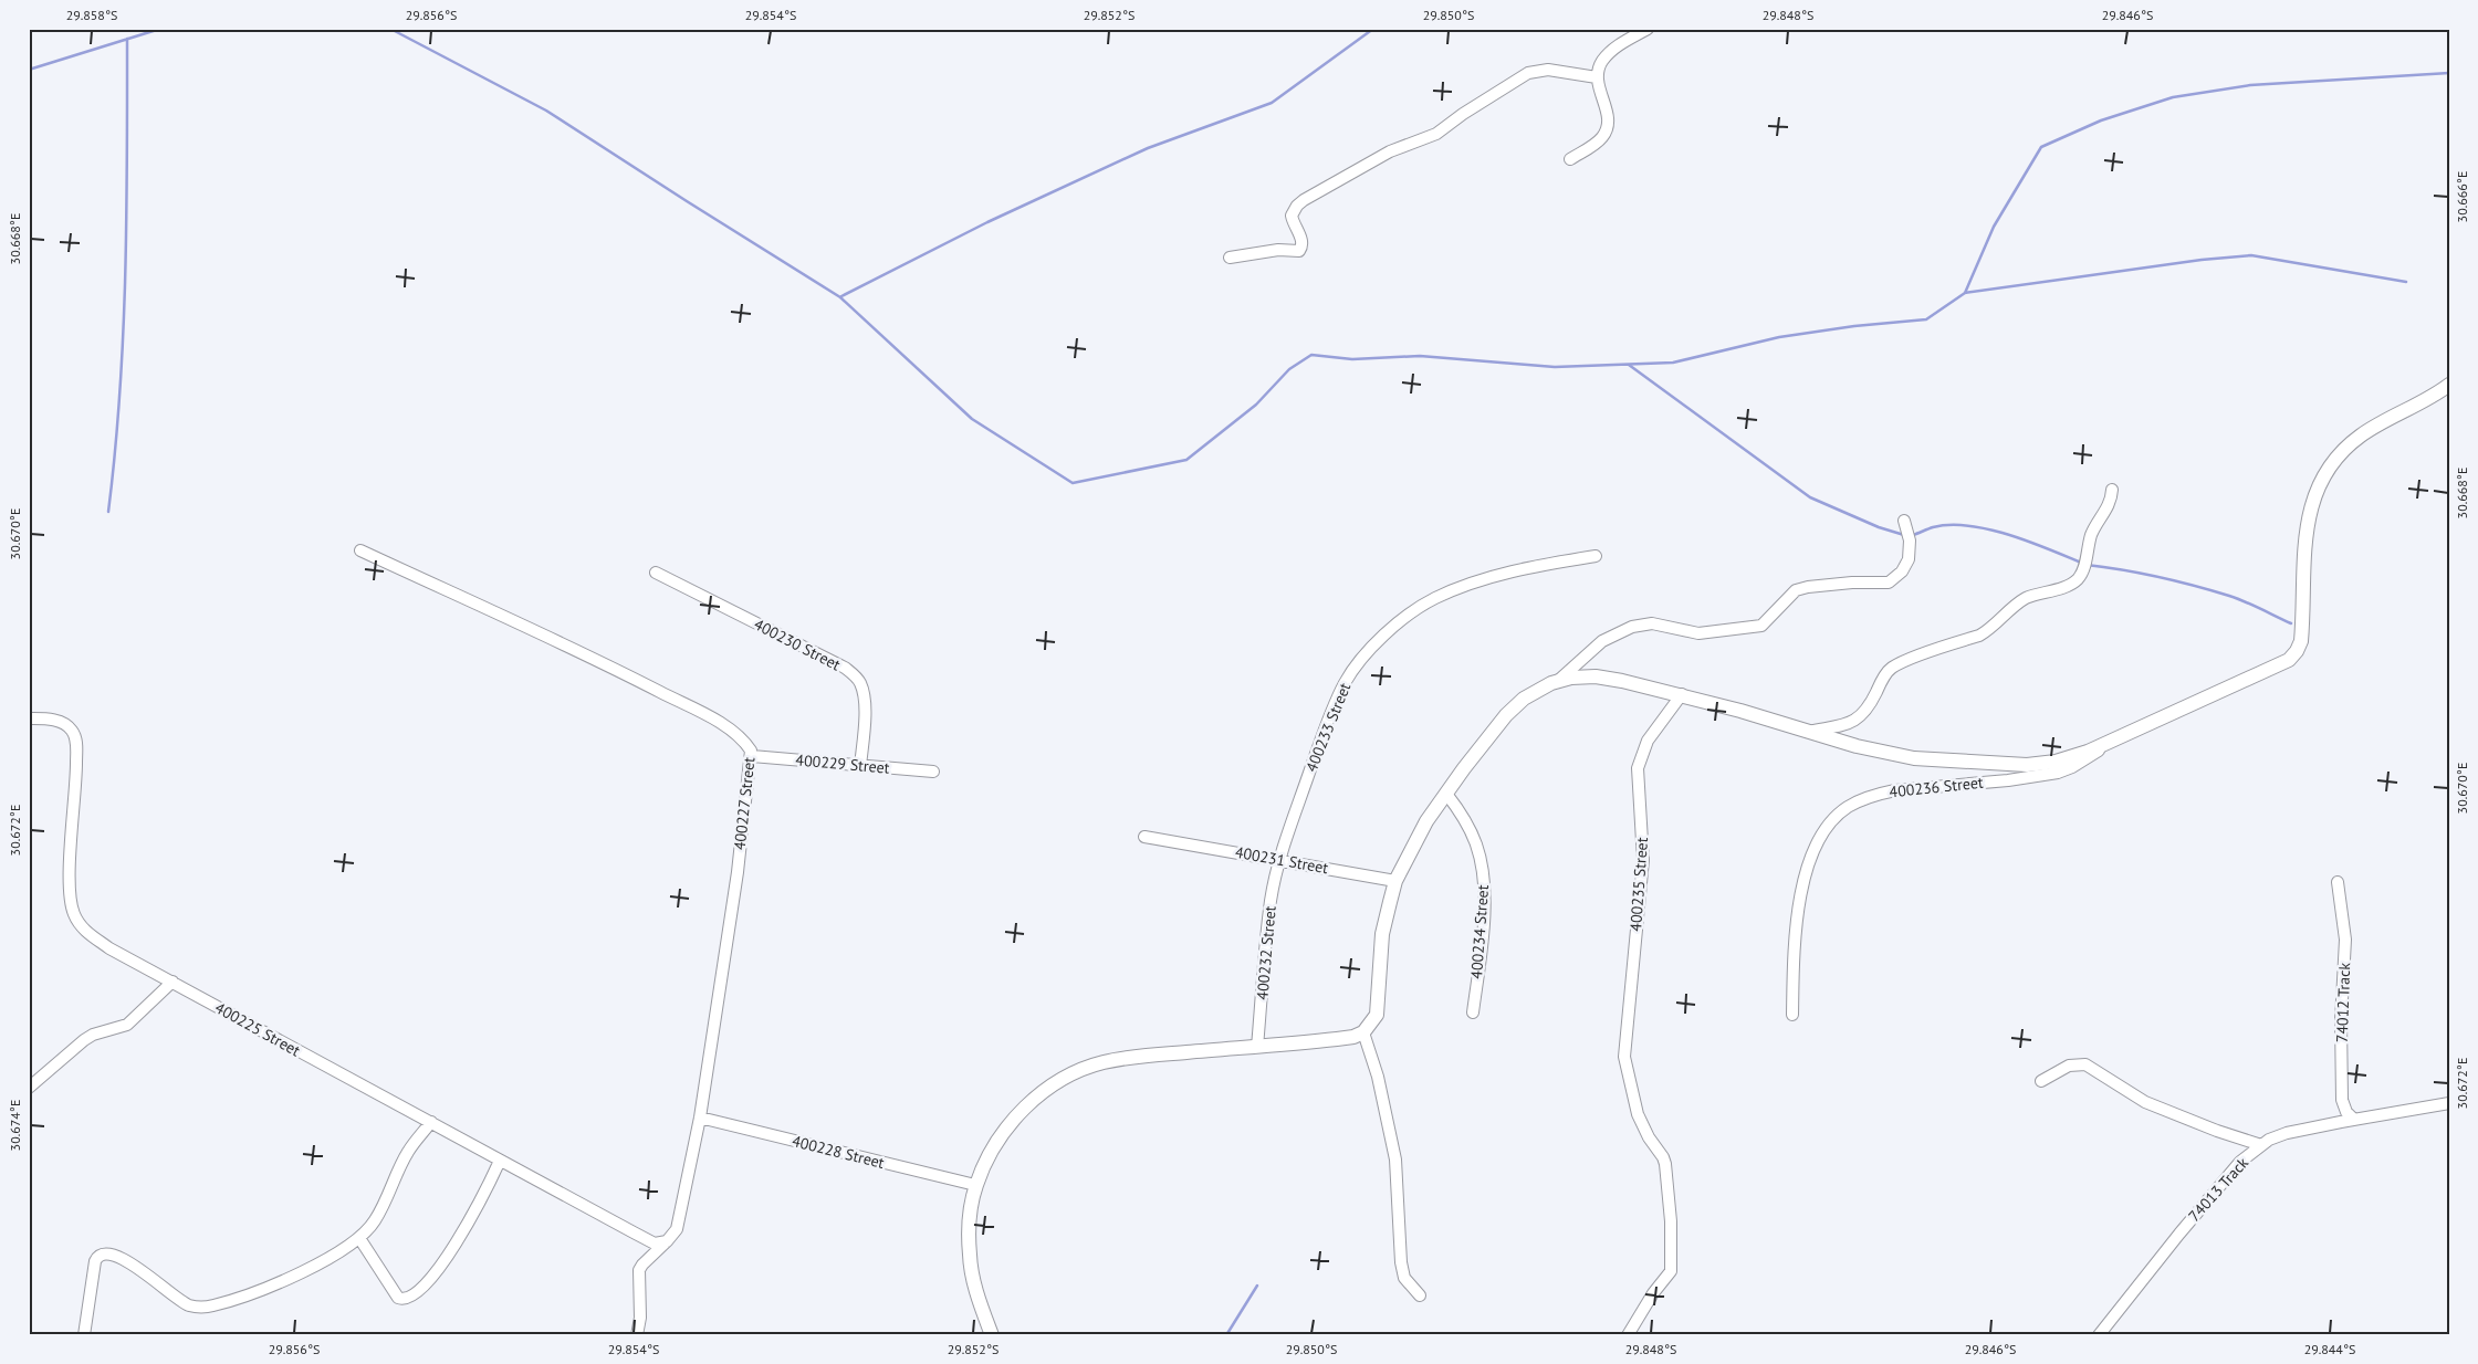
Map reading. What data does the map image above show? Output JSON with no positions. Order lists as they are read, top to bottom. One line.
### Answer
{"streets":{"street":["400230 Street","400233 Street","400229 Street","400236 Street","400227 Street","400231 Street","400235 Street","400234 Street","400232 Street","74012 Track","400225 Street","400228 Street","74013 Track"]},"crossings":[["400230 Street","400229 Street"],["400233 Street","400231 Street"],["400233 Street","400232 Street"],["400229 Street","400227 Street"],["400227 Street","400225 Street"],["400227 Street","400228 Street"],["400231 Street","400232 Street"],["74012 Track","74013 Track"]],"coordinates":["29.858°S","29.856°S","29.854°S","29.852°S","29.850°S","29.848°S","29.846°S","30.666°E","30.668°E","30.670°E","30.672°E","30.674°E","29.844°S"]}
